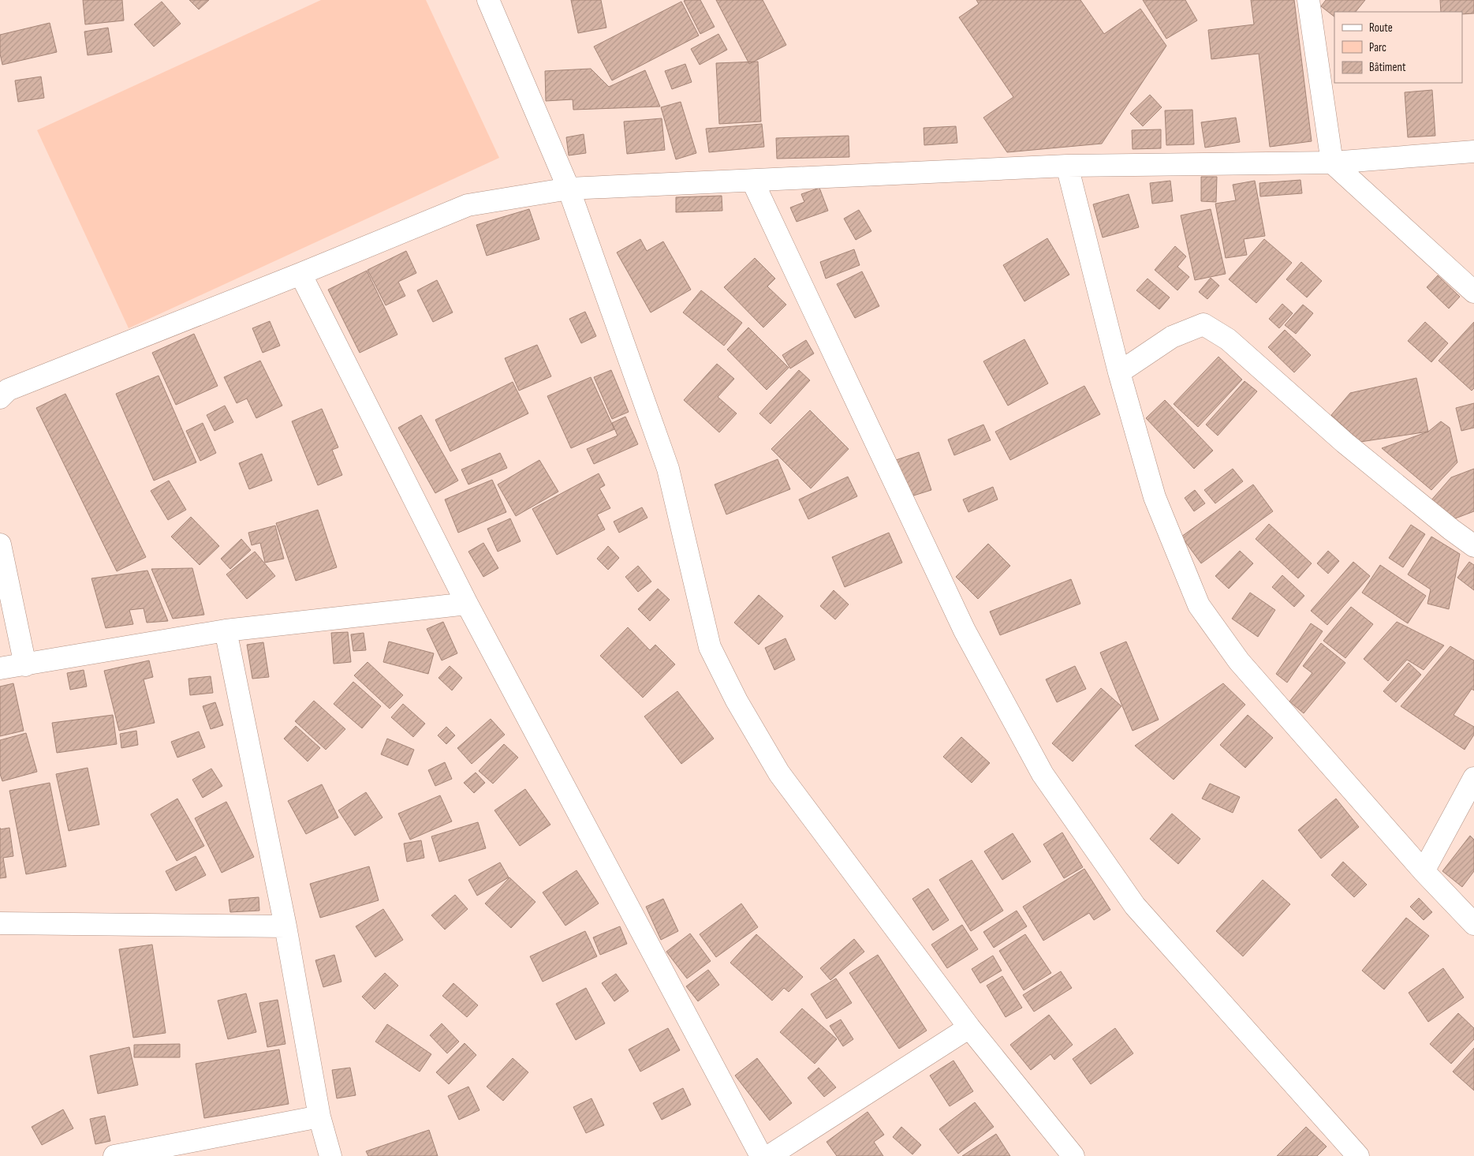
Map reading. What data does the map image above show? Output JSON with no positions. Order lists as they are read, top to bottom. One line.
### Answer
{"legend":["Route","Parc","Bâtiment"]}
